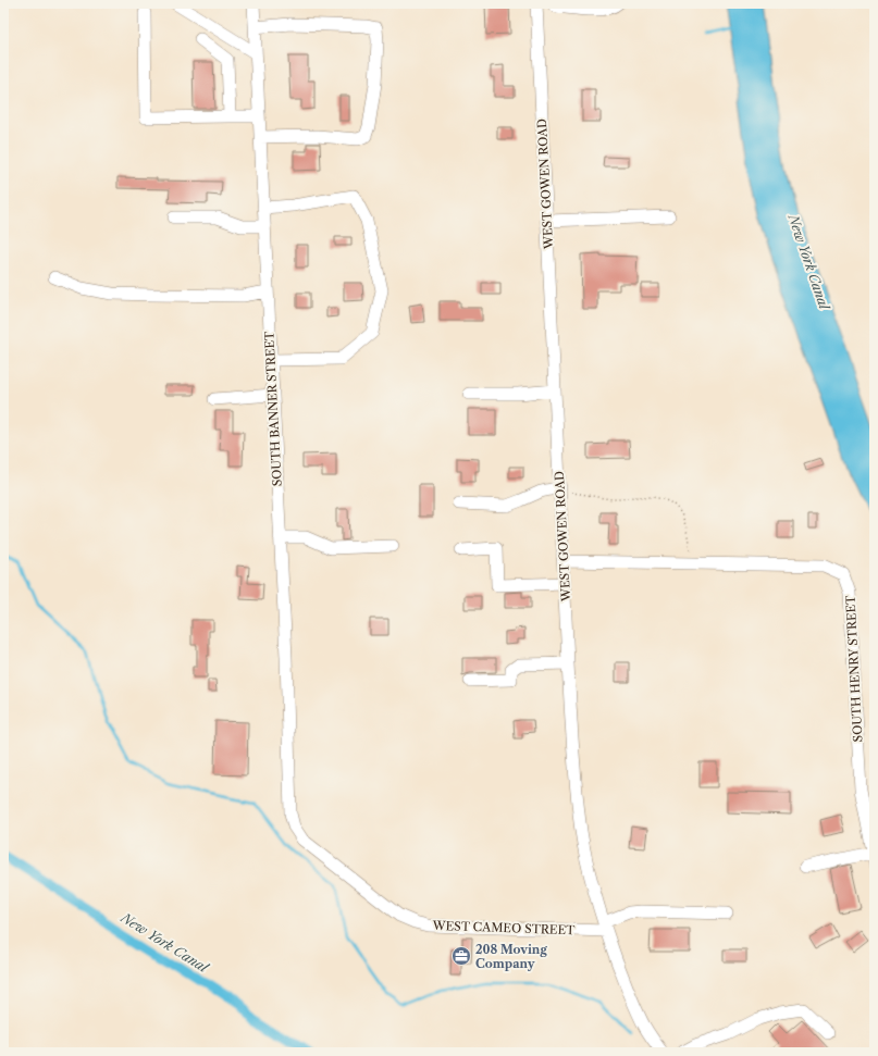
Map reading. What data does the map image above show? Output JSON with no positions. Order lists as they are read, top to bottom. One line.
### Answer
{"streets":{"street":["WEST GOWEN ROAD","SOUTH BANNER STREET","SOUTH HENRY STREET","WEST CAMEO STREET"]},"crossings":[["WEST GOWEN ROAD","SOUTH HENRY STREET"],["WEST GOWEN ROAD","WEST CAMEO STREET"],["SOUTH BANNER STREET","WEST CAMEO STREET"]],"water":["New York Canal"],"places":{"office":["208 Moving Company"]}}
